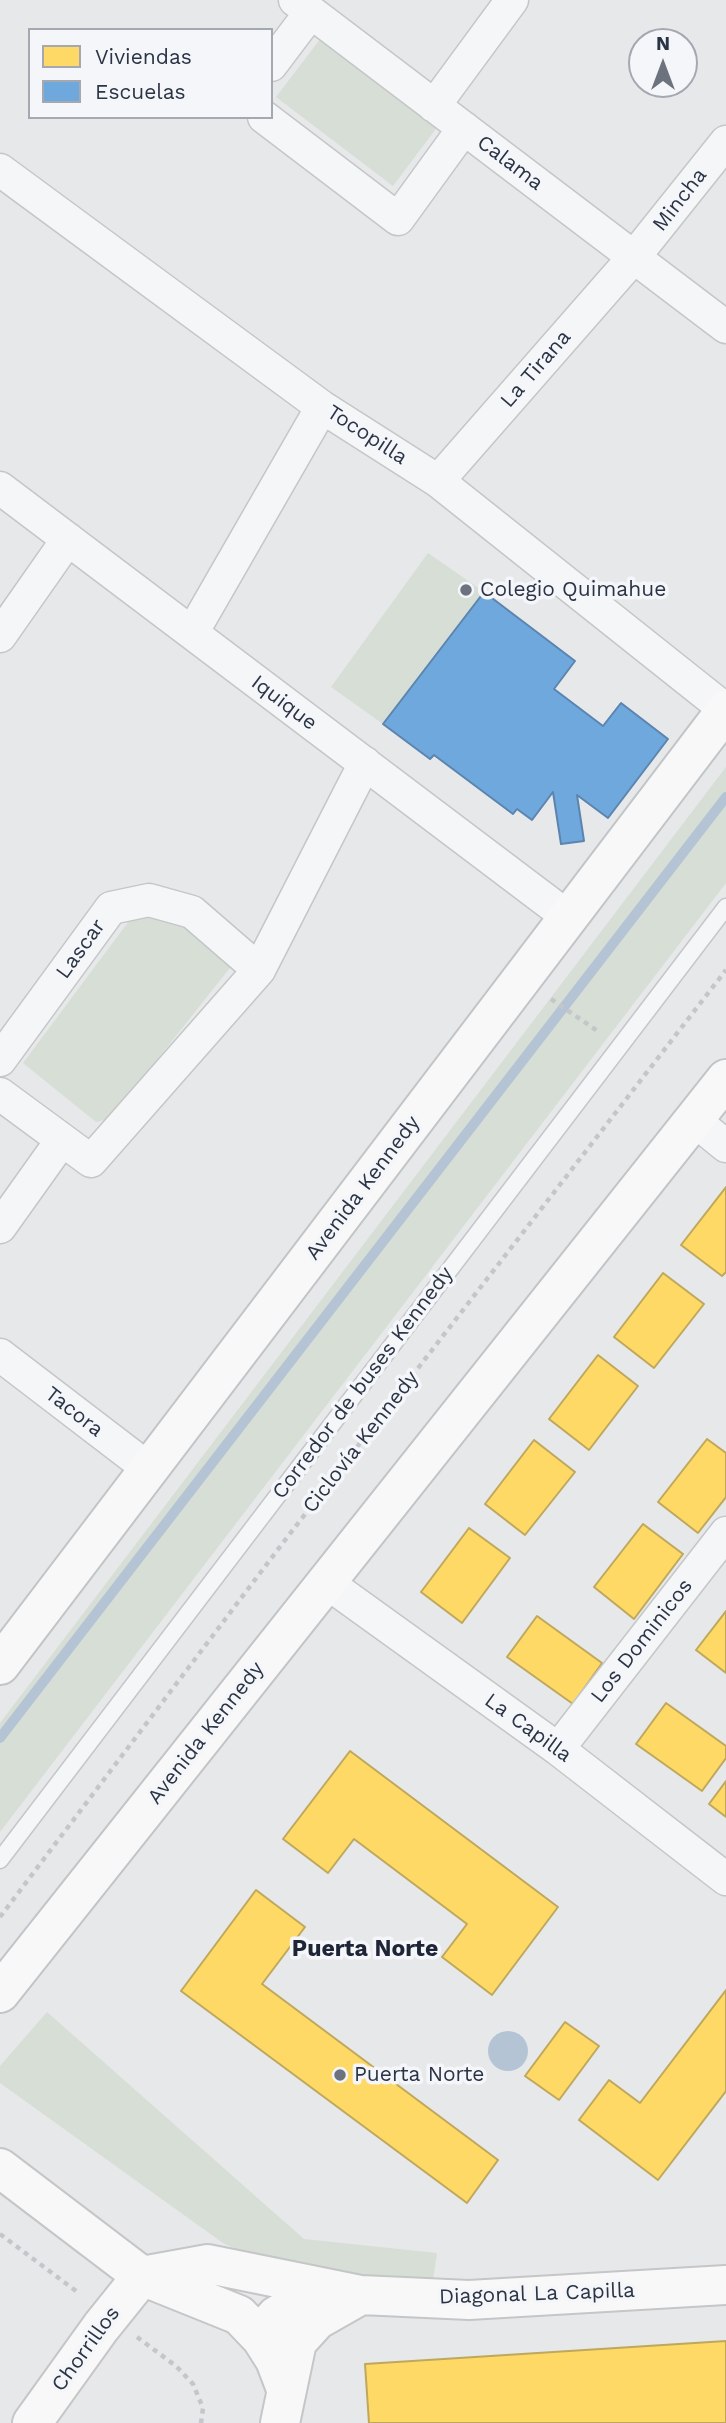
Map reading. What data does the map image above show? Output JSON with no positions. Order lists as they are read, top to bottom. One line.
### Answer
{"streets":{"main road":["Avenida Kennedy","Diagonal La Capilla","Chorrillos"],"street":["Calama","Mincha","La Tirana","Tocopilla","Iquique","Lascar","Tacora","Los Dominicos","La Capilla"],"lane":["Corredor de buses Kennedy"],"path":["Ciclovía Kennedy"]},"crossings":[["Calama","Mincha"],["Calama","La Tirana"],["Mincha","La Tirana"],["La Tirana","Tocopilla"],["Tocopilla","Avenida Kennedy"],["Iquique","Avenida Kennedy"],["Avenida Kennedy","Tacora"],["Avenida Kennedy","La Capilla"],["Los Dominicos","La Capilla"],["Diagonal La Capilla","Chorrillos"]],"districts":["Puerta Norte"],"places":["Colegio Quimahue","Puerta Norte"],"legend":["Viviendas","Escuelas"],"north":"top"}
